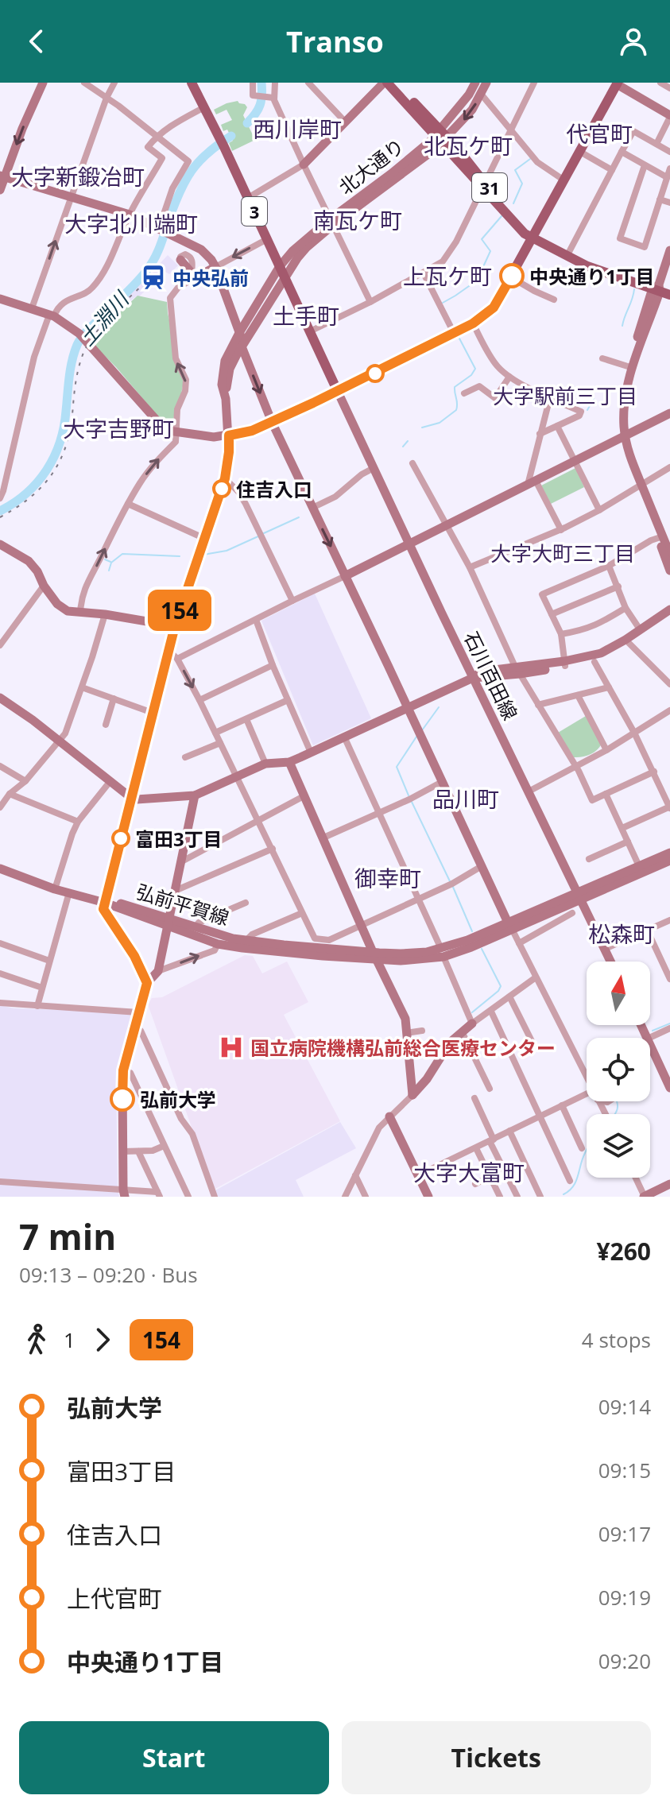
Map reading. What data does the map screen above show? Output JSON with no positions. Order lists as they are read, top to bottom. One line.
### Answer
{"streets":{"main road":["31","3"],"street":["北大通り","石川百田線","弘前平賀線"]},"crossings":[["北大通り","31"],["北大通り","3"],["3","石川百田線"],["石川百田線","弘前平賀線"]],"districts":["西川岸町","代官町","北瓦ケ町","大字新鍛冶町","南瓦ケ町","大字北川端町","上瓦ケ町","土手町","大字駅前三丁目","大字吉野町","大字大町三丁目","品川町","御幸町","松森町","大字大富町"],"water":["土淵川"],"places":{"other":["中央通り1丁目","住吉入口","富田3丁目","弘前大学"],"station":["中央弘前"],"hospital":["国立病院機構弘前総合医療センター"]},"lines":["bus line 154"],"north":"top","page":{"header":"Transo","on_map":"154","heading":["7 min","09:13 – 09:20 · Bus","¥260"],"legs":["1","154","4 stops"],"list":[{"name":"弘前大学","value":"09:14"},{"name":"富田3丁目","value":"09:15"},{"name":"住吉入口","value":"09:17"},{"name":"上代官町","value":"09:19"},{"name":"中央通り1丁目","value":"09:20"}],"buttons":["Start","Tickets"]}}
